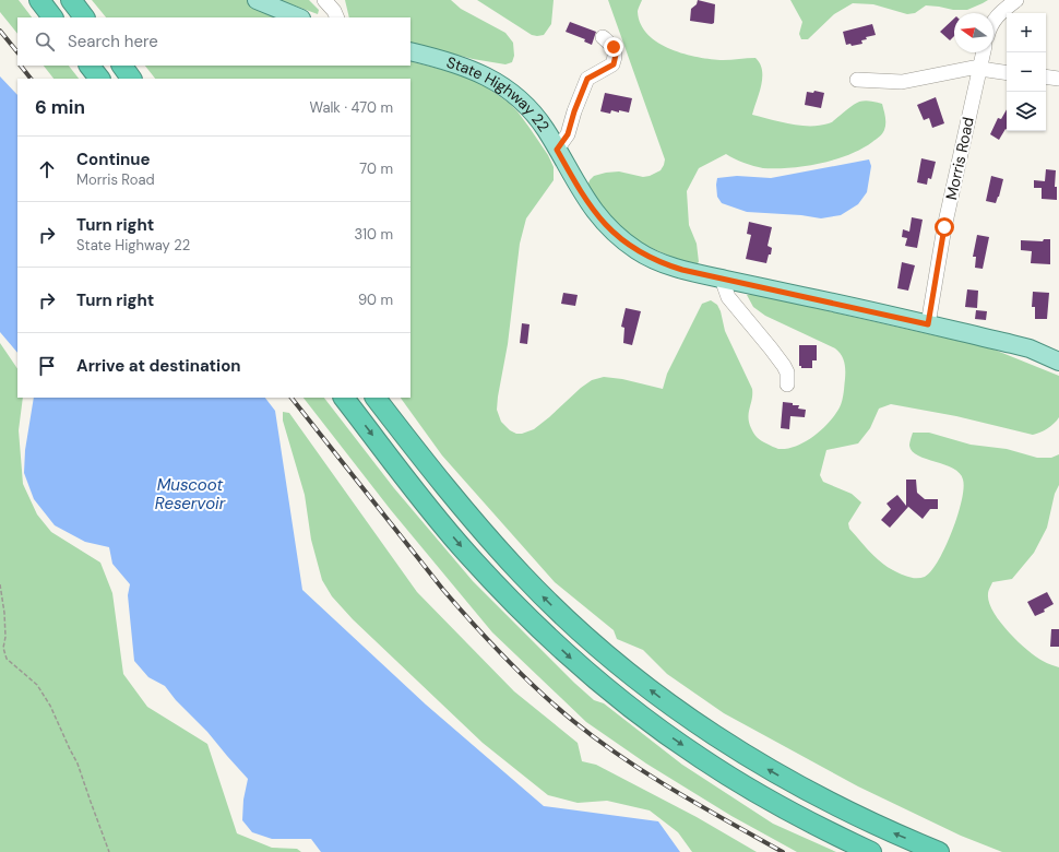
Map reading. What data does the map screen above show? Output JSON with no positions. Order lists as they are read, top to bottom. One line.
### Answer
{"streets":{"main road":["State Highway 22"],"street":["Morris Road"]},"crossings":[["State Highway 22","Morris Road"]],"water":["Muscoot Reservoir"],"north":"left","page":{"map_buttons":["+","−"],"search":"Search here","heading":["6 min","Walk · 470 m"],"list":[["Continue","Morris Road","70 m"],["Turn right","State Highway 22","310 m"],["Turn right","90 m"],"Arrive at destination"]}}
